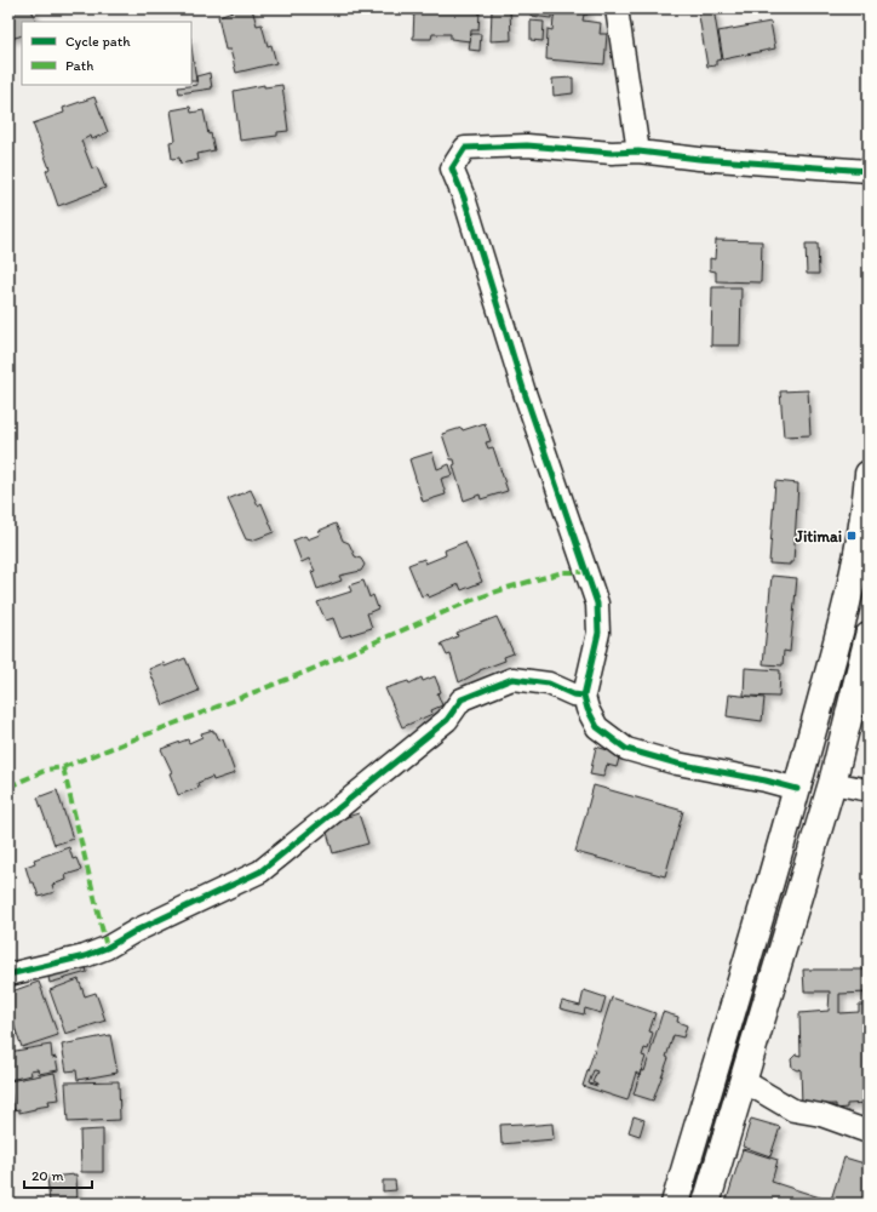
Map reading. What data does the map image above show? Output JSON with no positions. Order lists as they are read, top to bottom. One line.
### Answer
{"places":{"transit":["Jitimai"]},"legend":["Cycle path","Path"],"scale_bar":"20 m"}
